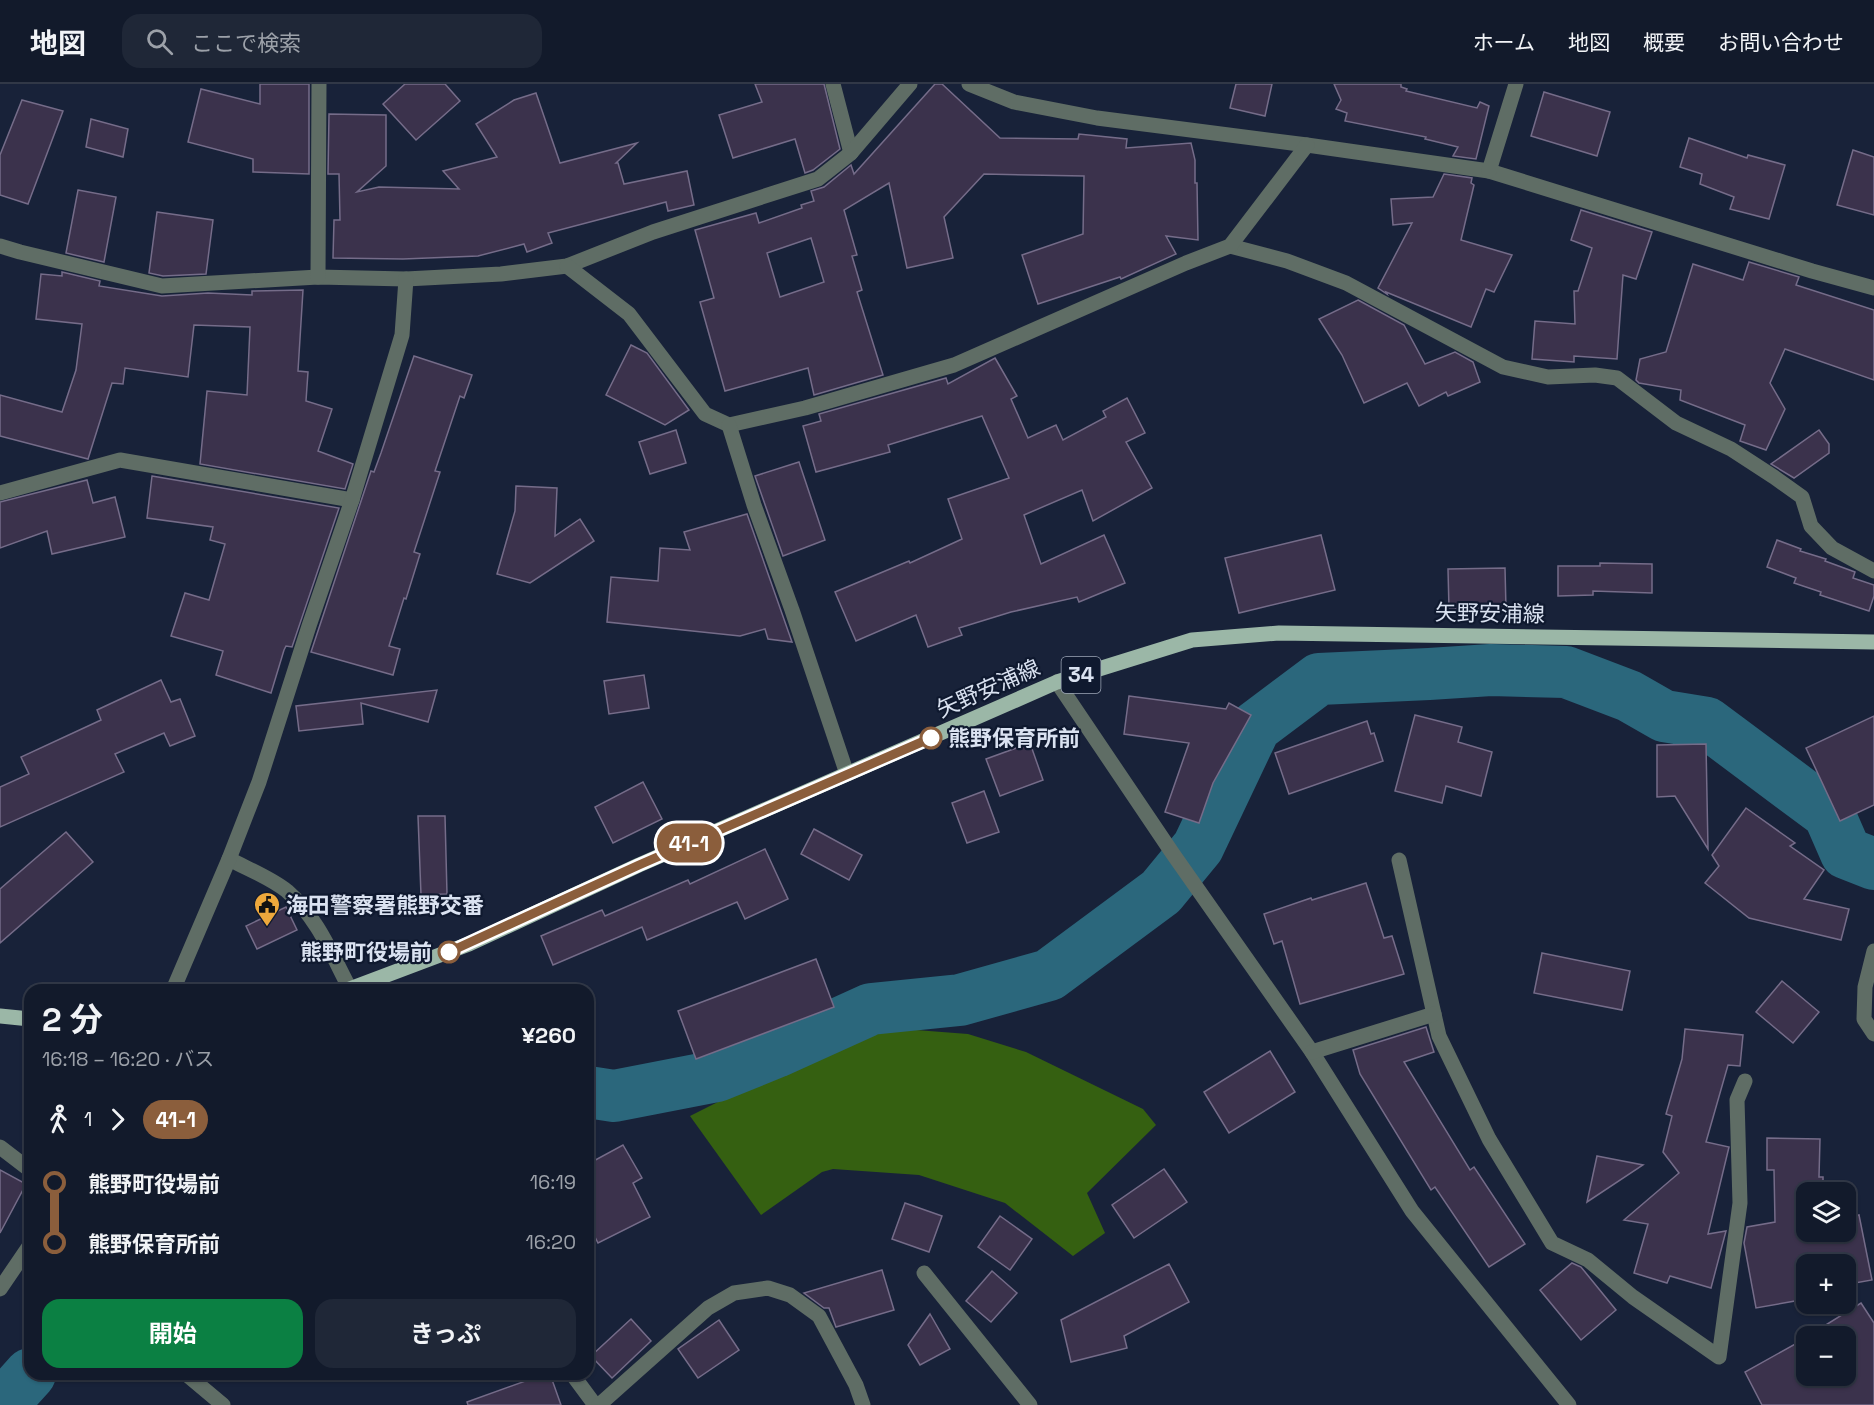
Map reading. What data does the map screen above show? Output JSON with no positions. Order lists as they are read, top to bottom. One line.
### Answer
{"streets":{"main road":["矢野安浦線","34"]},"places":{"other":["熊野保育所前","熊野町役場前"],"public building":["海田警察署熊野交番"]},"lines":["bus line 41-1"],"page":{"header":"地図","search":"ここで検索","nav":["ホーム","地図","概要","お問い合わせ"],"on_map":"41-1","heading":["2 分","16:18 – 16:20 · バス","¥260"],"legs":["1","41-1"],"list":[{"name":"熊野町役場前","value":"16:19"},{"name":"熊野保育所前","value":"16:20"}],"map_buttons":["+","−"],"buttons":["開始","きっぷ"]}}
